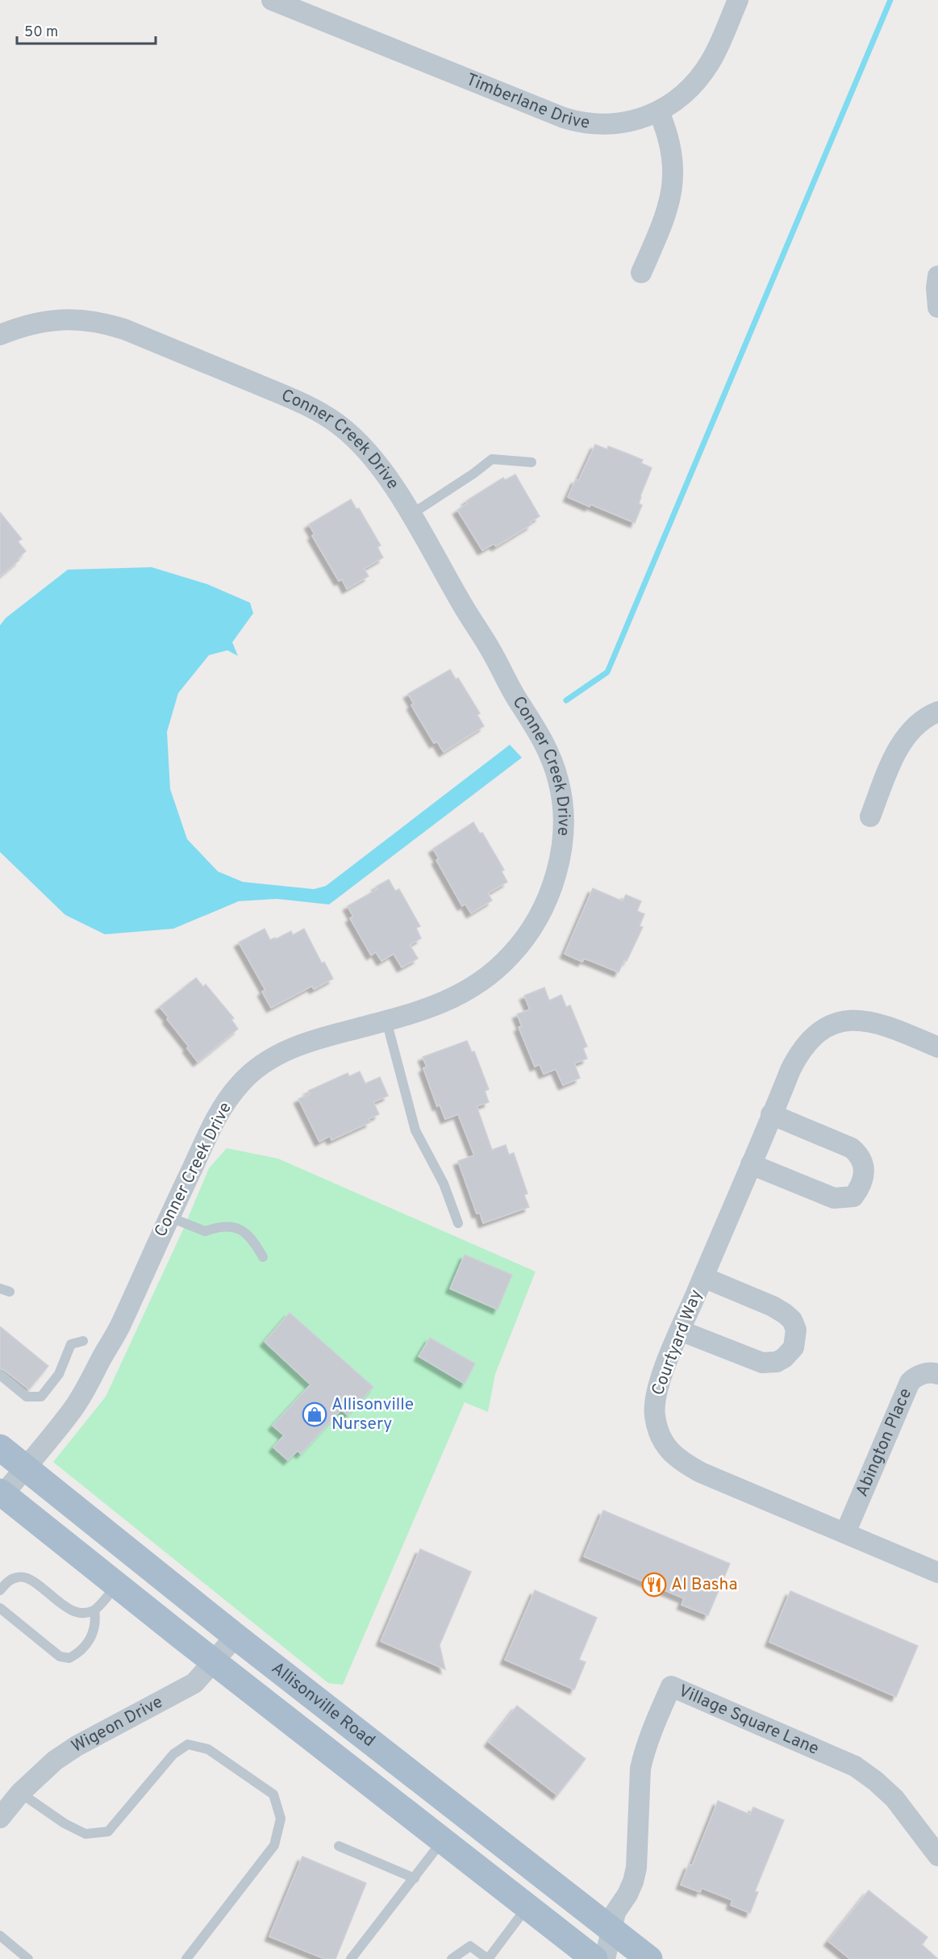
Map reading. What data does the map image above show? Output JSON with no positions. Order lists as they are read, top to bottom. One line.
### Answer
{"streets":{"main road":["Allisonville Road"],"street":["Timberlane Drive","Conner Creek Drive","Courtyard Way","Abington Place","Village Square Lane","Wigeon Drive"]},"crossings":[["Conner Creek Drive","Allisonville Road"],["Courtyard Way","Abington Place"],["Allisonville Road","Village Square Lane"],["Allisonville Road","Wigeon Drive"]],"places":{"shop":["Allisonville Nursery"],"restaurant":["Al Basha"]},"scale_bar":"50 m"}
